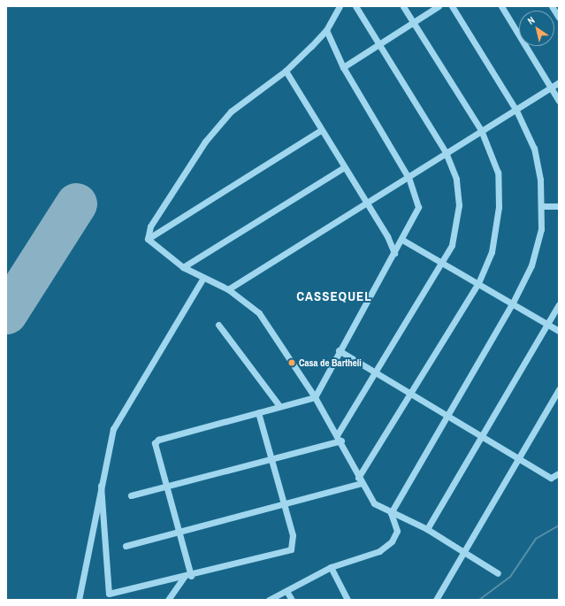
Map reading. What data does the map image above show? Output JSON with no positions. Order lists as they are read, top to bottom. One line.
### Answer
{"districts":["CASSEQUEL"],"places":["Casa de Bartheli"],"north":"top left"}
